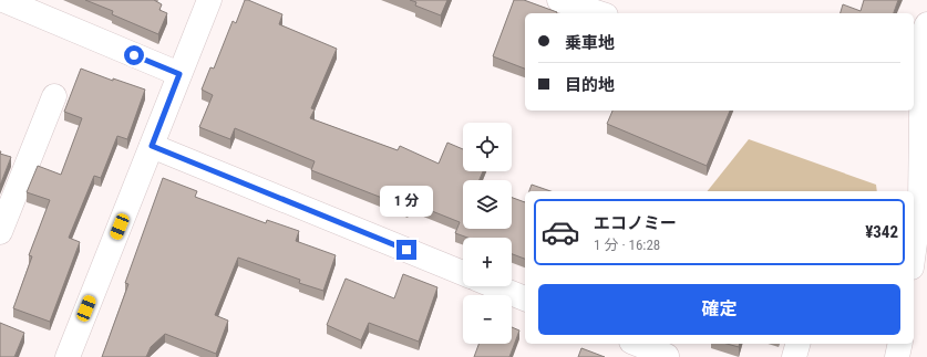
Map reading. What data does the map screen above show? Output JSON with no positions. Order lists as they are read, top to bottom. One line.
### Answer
{"page":{"banner":["乗車地","目的地"],"map_buttons":["+","−"],"bubble":"1 分","list":[{"name":"エコノミー","note":"1 分 · 16:28","value":"¥342"}],"buttons":"確定"}}
